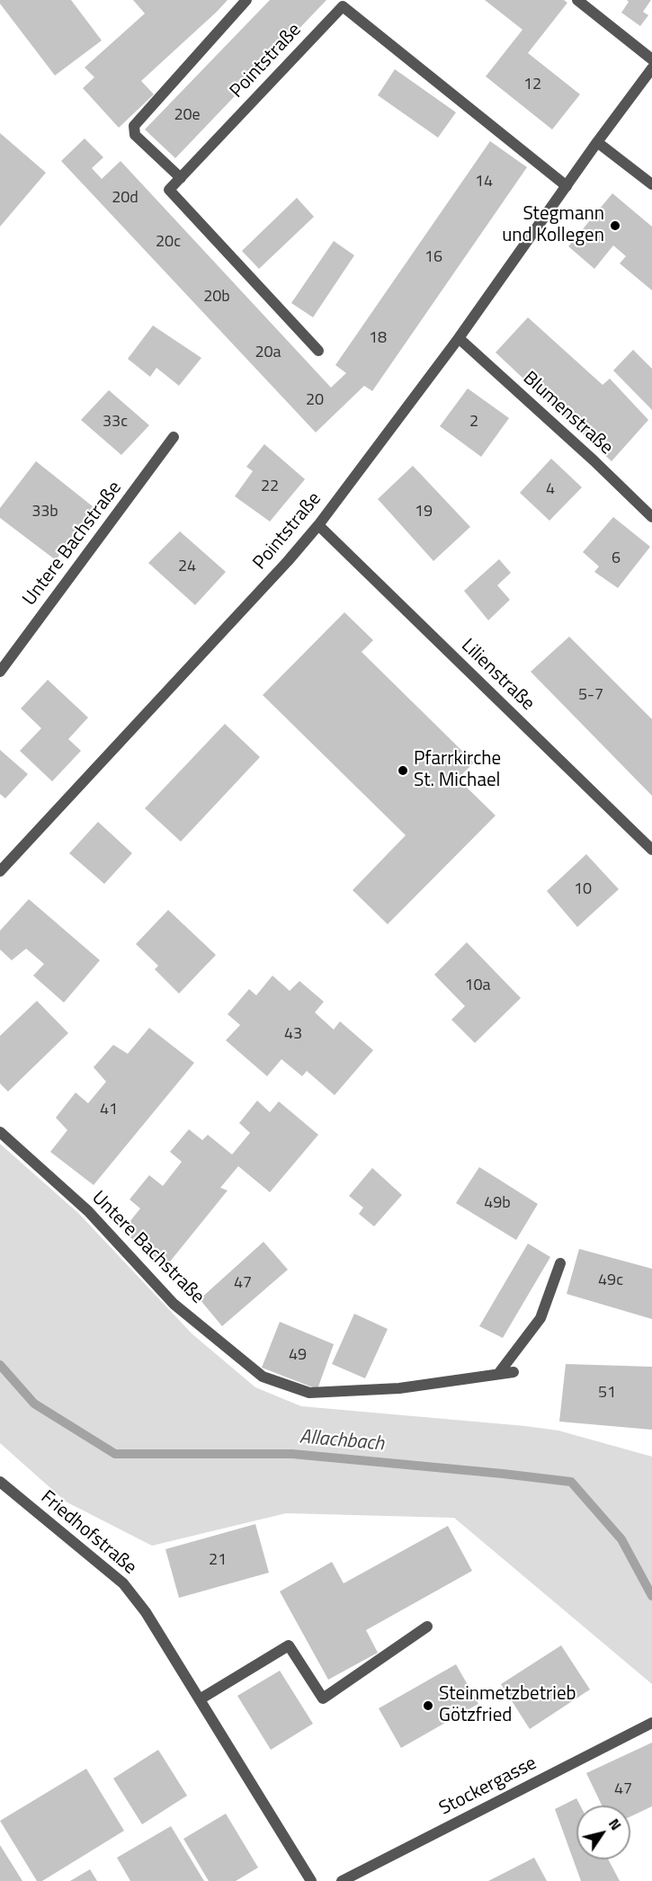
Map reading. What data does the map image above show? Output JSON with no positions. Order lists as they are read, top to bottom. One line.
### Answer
{"streets":{"street":["Pointstraße","Blumenstraße","Untere Bachstraße","Lilienstraße","Friedhofstraße","Stockergasse"]},"crossings":[["Pointstraße","Blumenstraße"],["Pointstraße","Lilienstraße"]],"water":["Allachbach"],"places":["Stegmann und Kollegen","Pfarrkirche St. Michael","Steinmetzbetrieb Götzfried"],"house_numbers":["12","20e","14","20d","20c","16","20b","18","20a","20","33c","2","22","4","33b","19","6","24","5-7","10","10a","43","41","49b","49c","47","49","51","21","47"],"north":"top right"}
